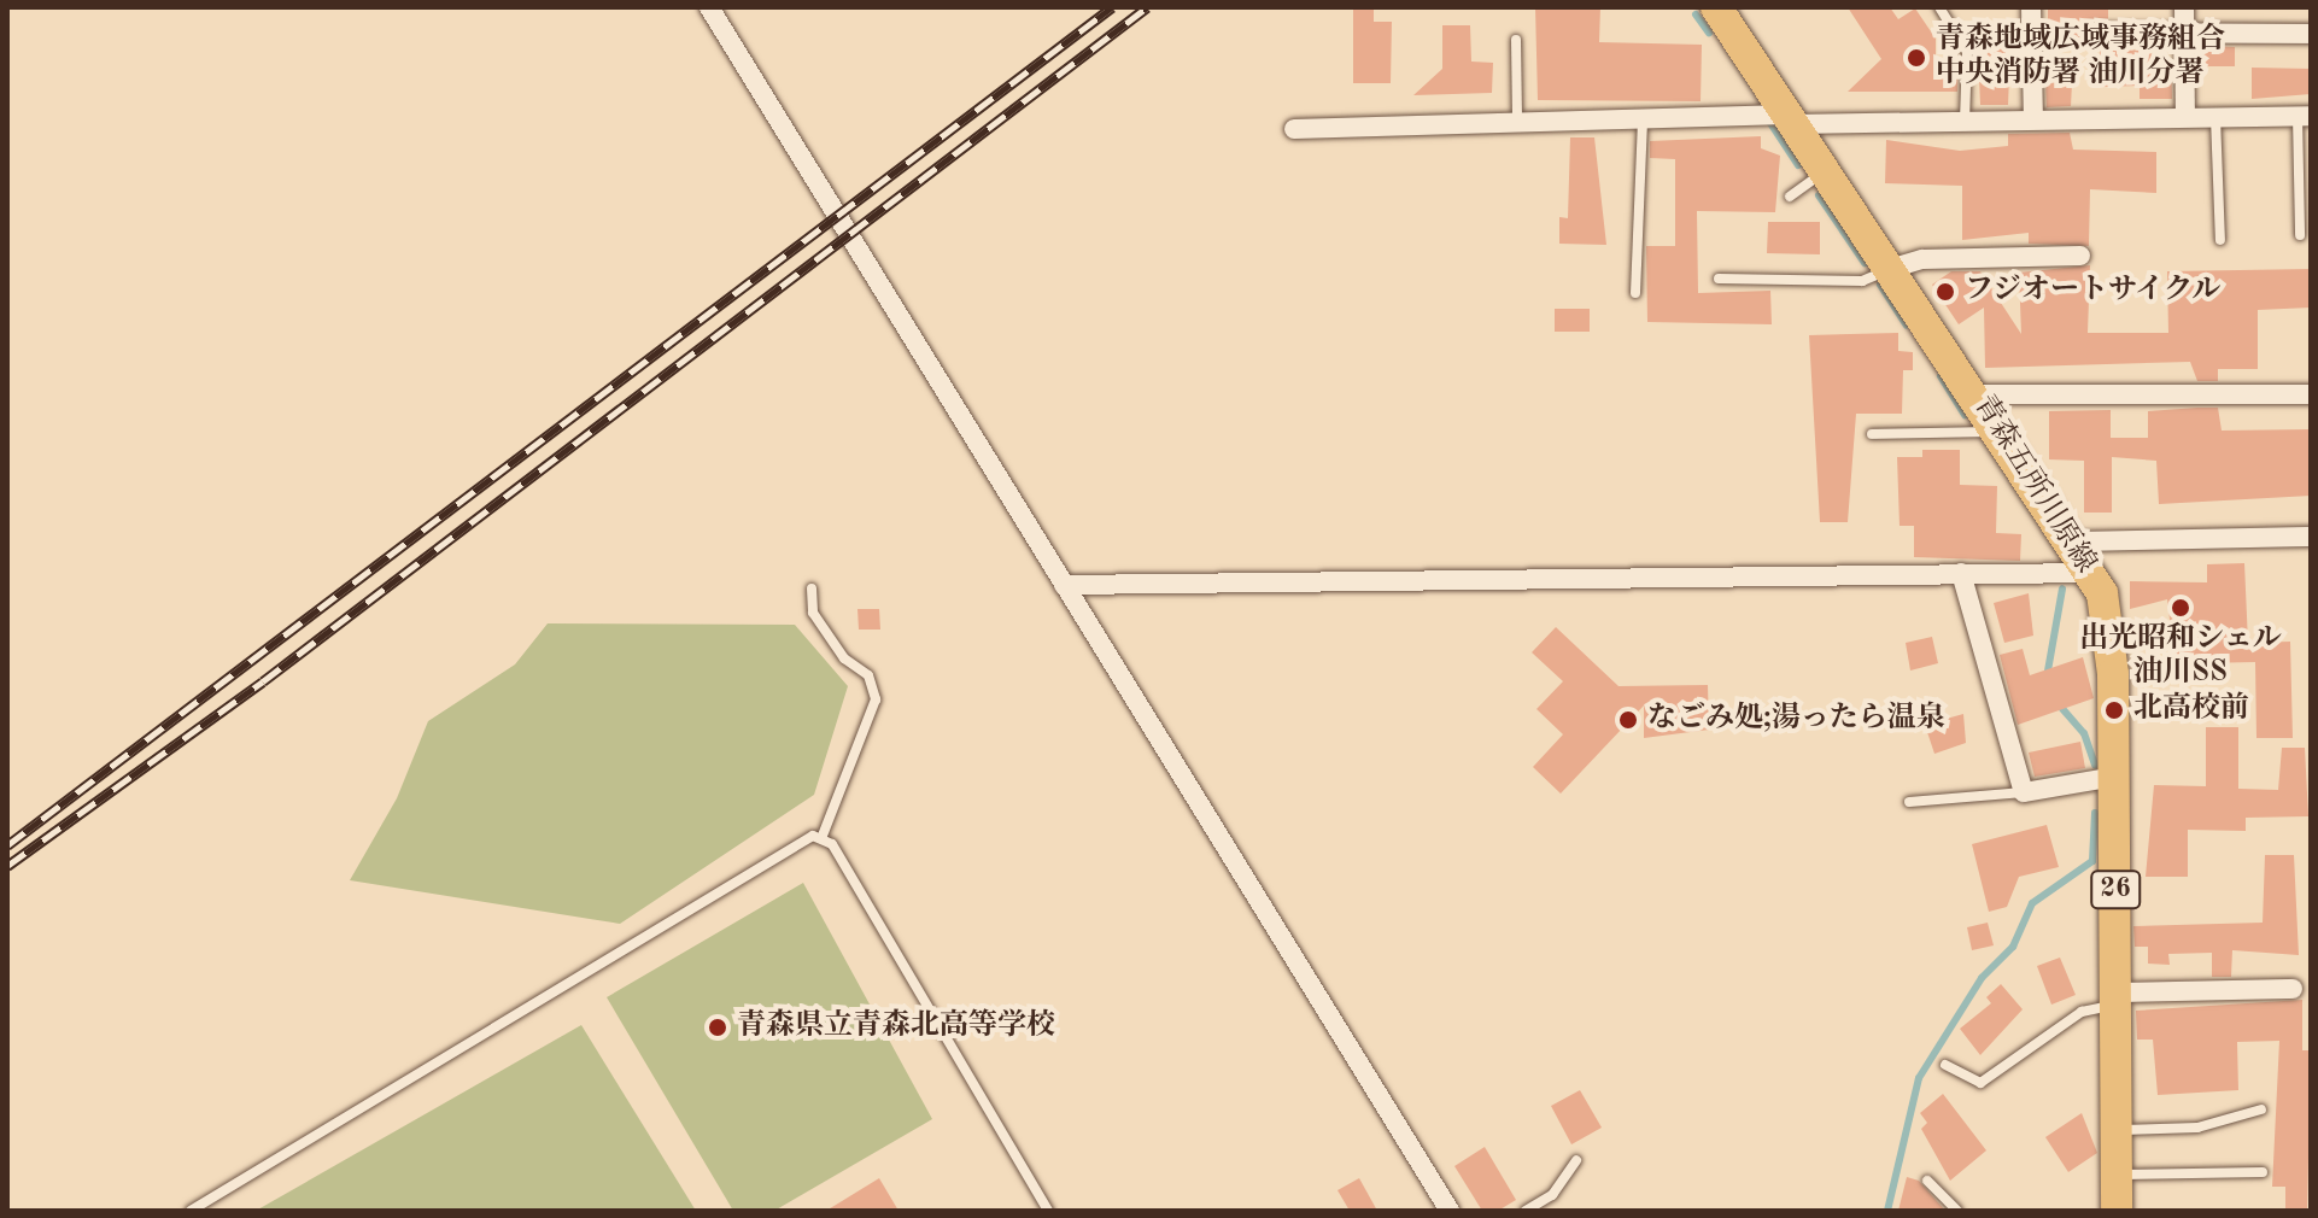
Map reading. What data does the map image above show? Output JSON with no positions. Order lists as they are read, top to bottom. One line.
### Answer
{"streets":{"main road":["青森五所川原線","26"]},"places":["青森地域広域事務組合 中央消防署 油川分署","フジオートサイクル","出光昭和シェル 油川SS","北高校前","なごみ処;湯ったら温泉","青森県立青森北高等学校"]}
